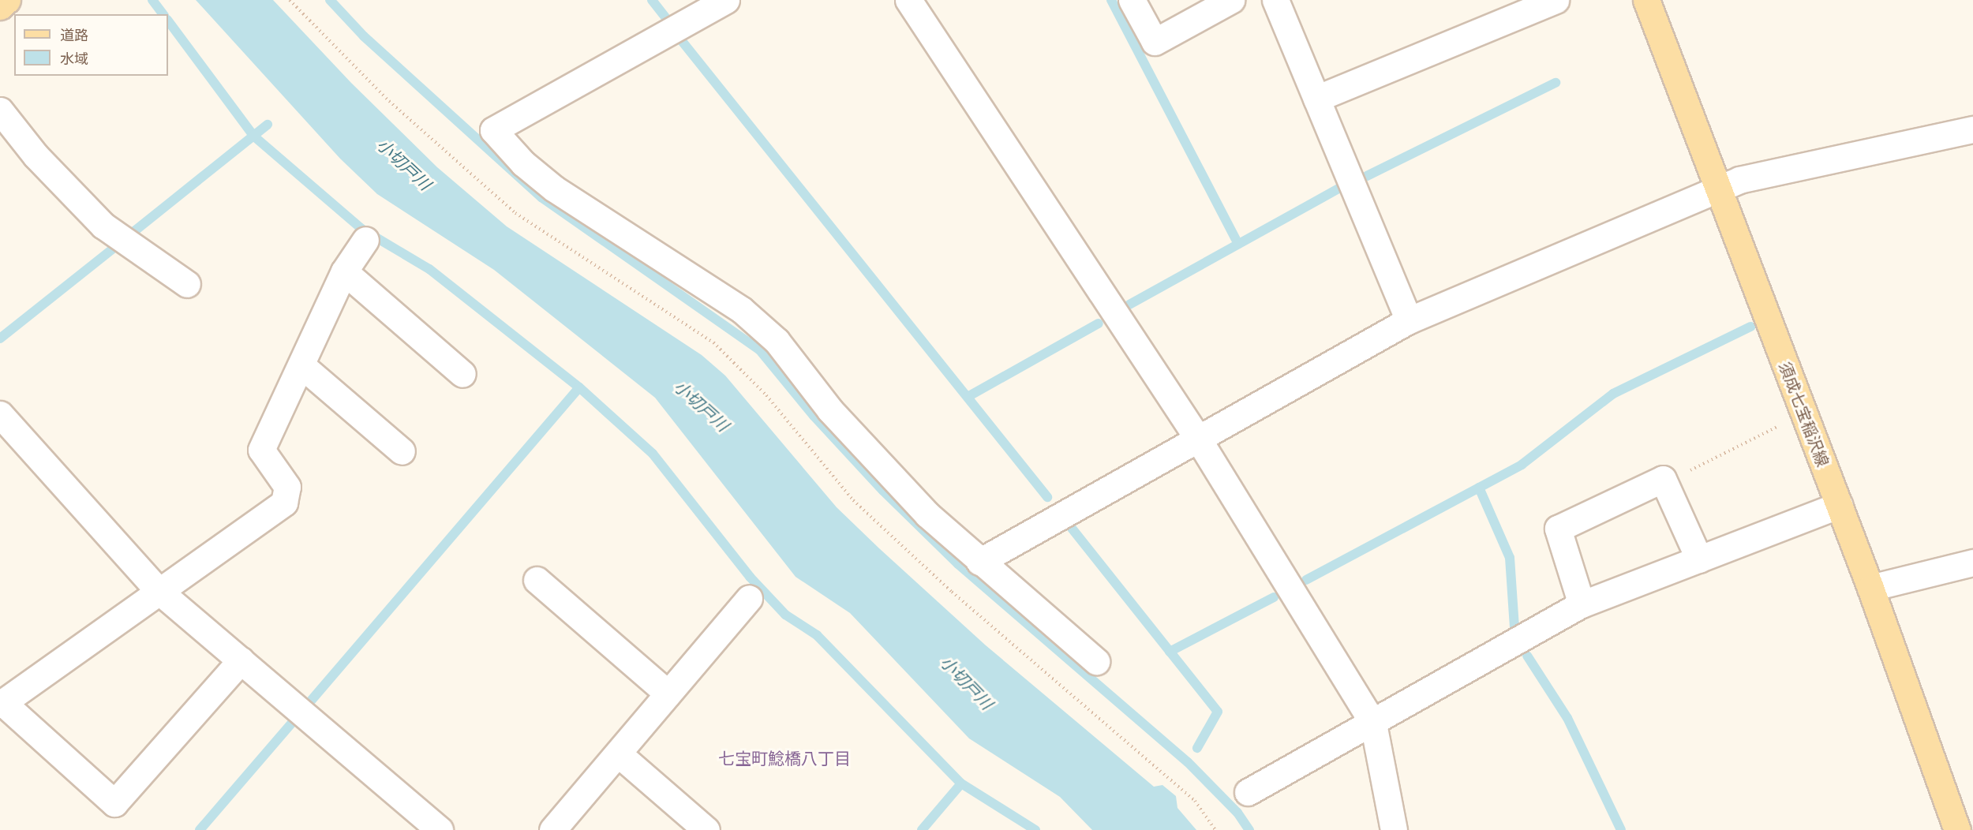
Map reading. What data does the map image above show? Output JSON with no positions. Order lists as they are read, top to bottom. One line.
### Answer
{"streets":{"main road":["須成七宝稲沢線"]},"districts":["七宝町鯰橋八丁目"],"water":["小切戸川"],"legend":["道路","水域"]}
